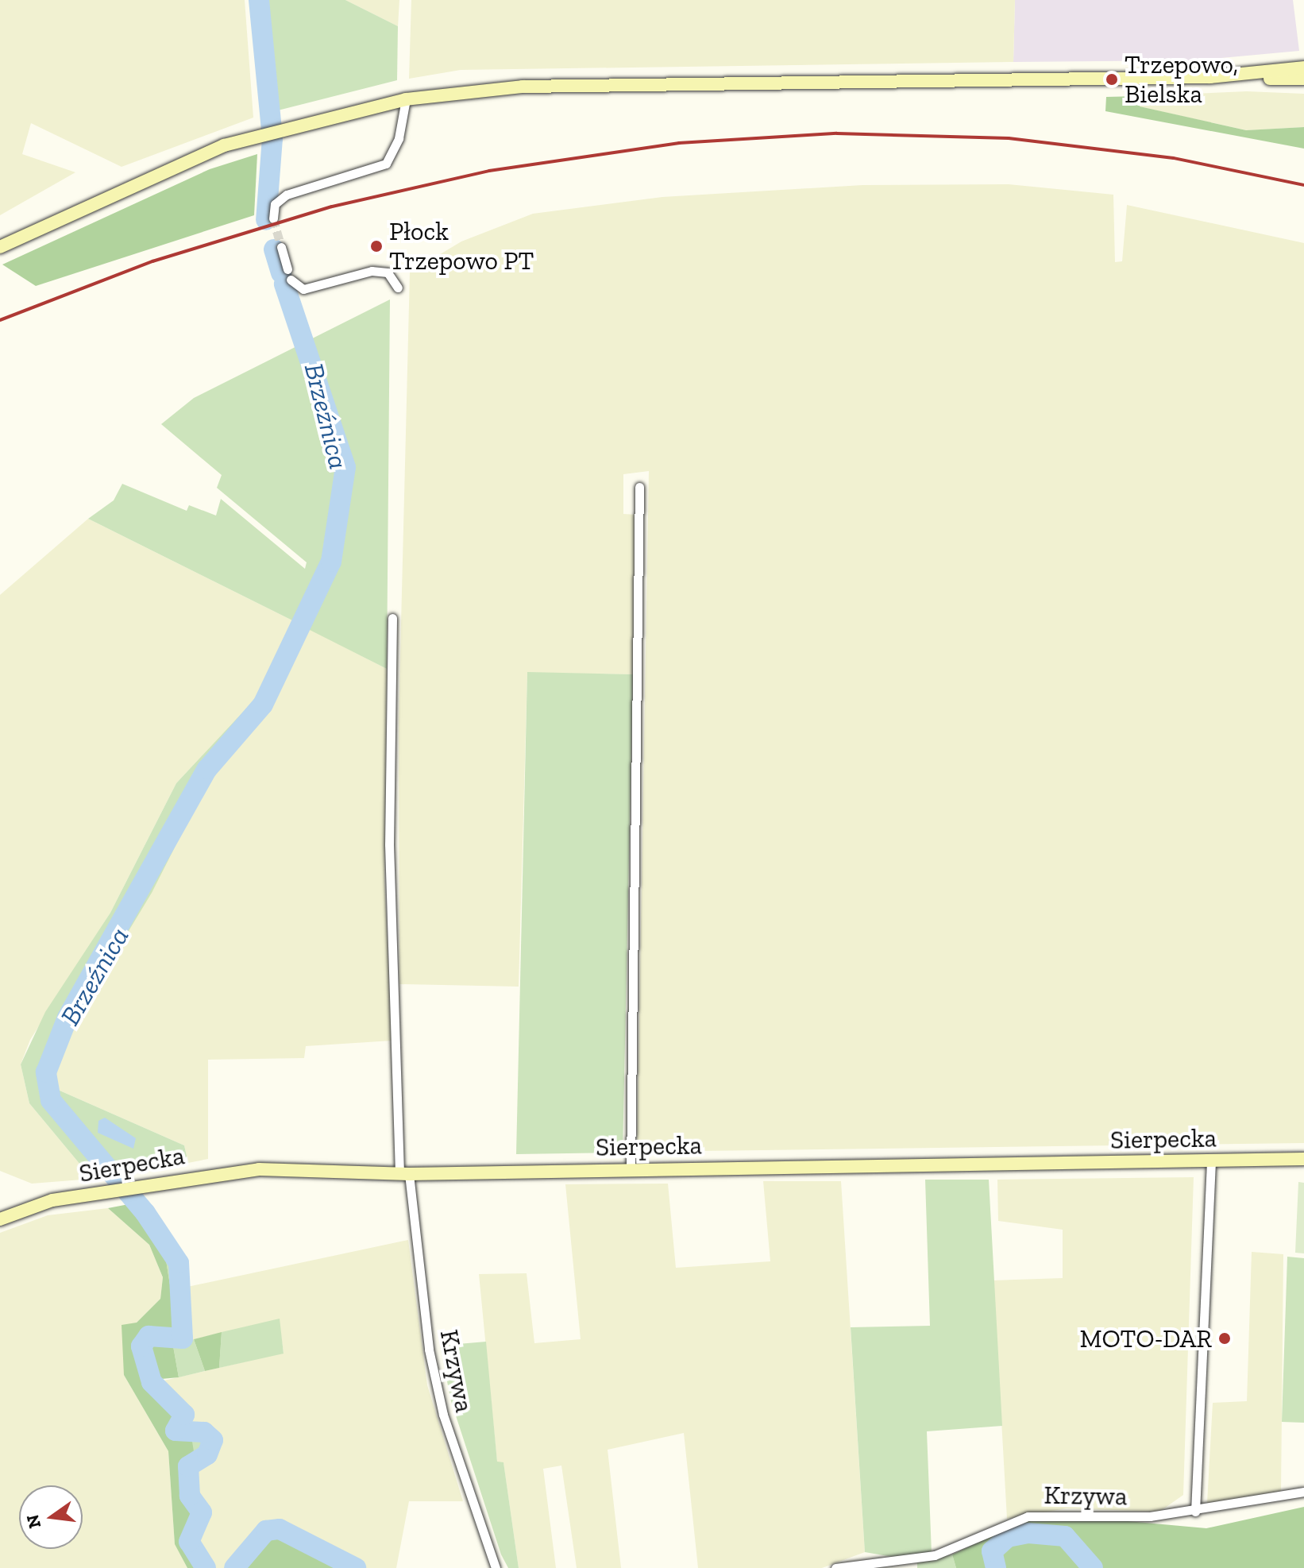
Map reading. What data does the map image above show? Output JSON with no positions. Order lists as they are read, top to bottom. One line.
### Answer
{"streets":{"main road":["Sierpecka"],"street":["Krzywa"]},"crossings":[["Sierpecka","Krzywa"]],"water":["Brzeźnica"],"places":["Trzepowo, Bielska","Płock Trzepowo PT","MOTO-DAR"],"north":"left"}
